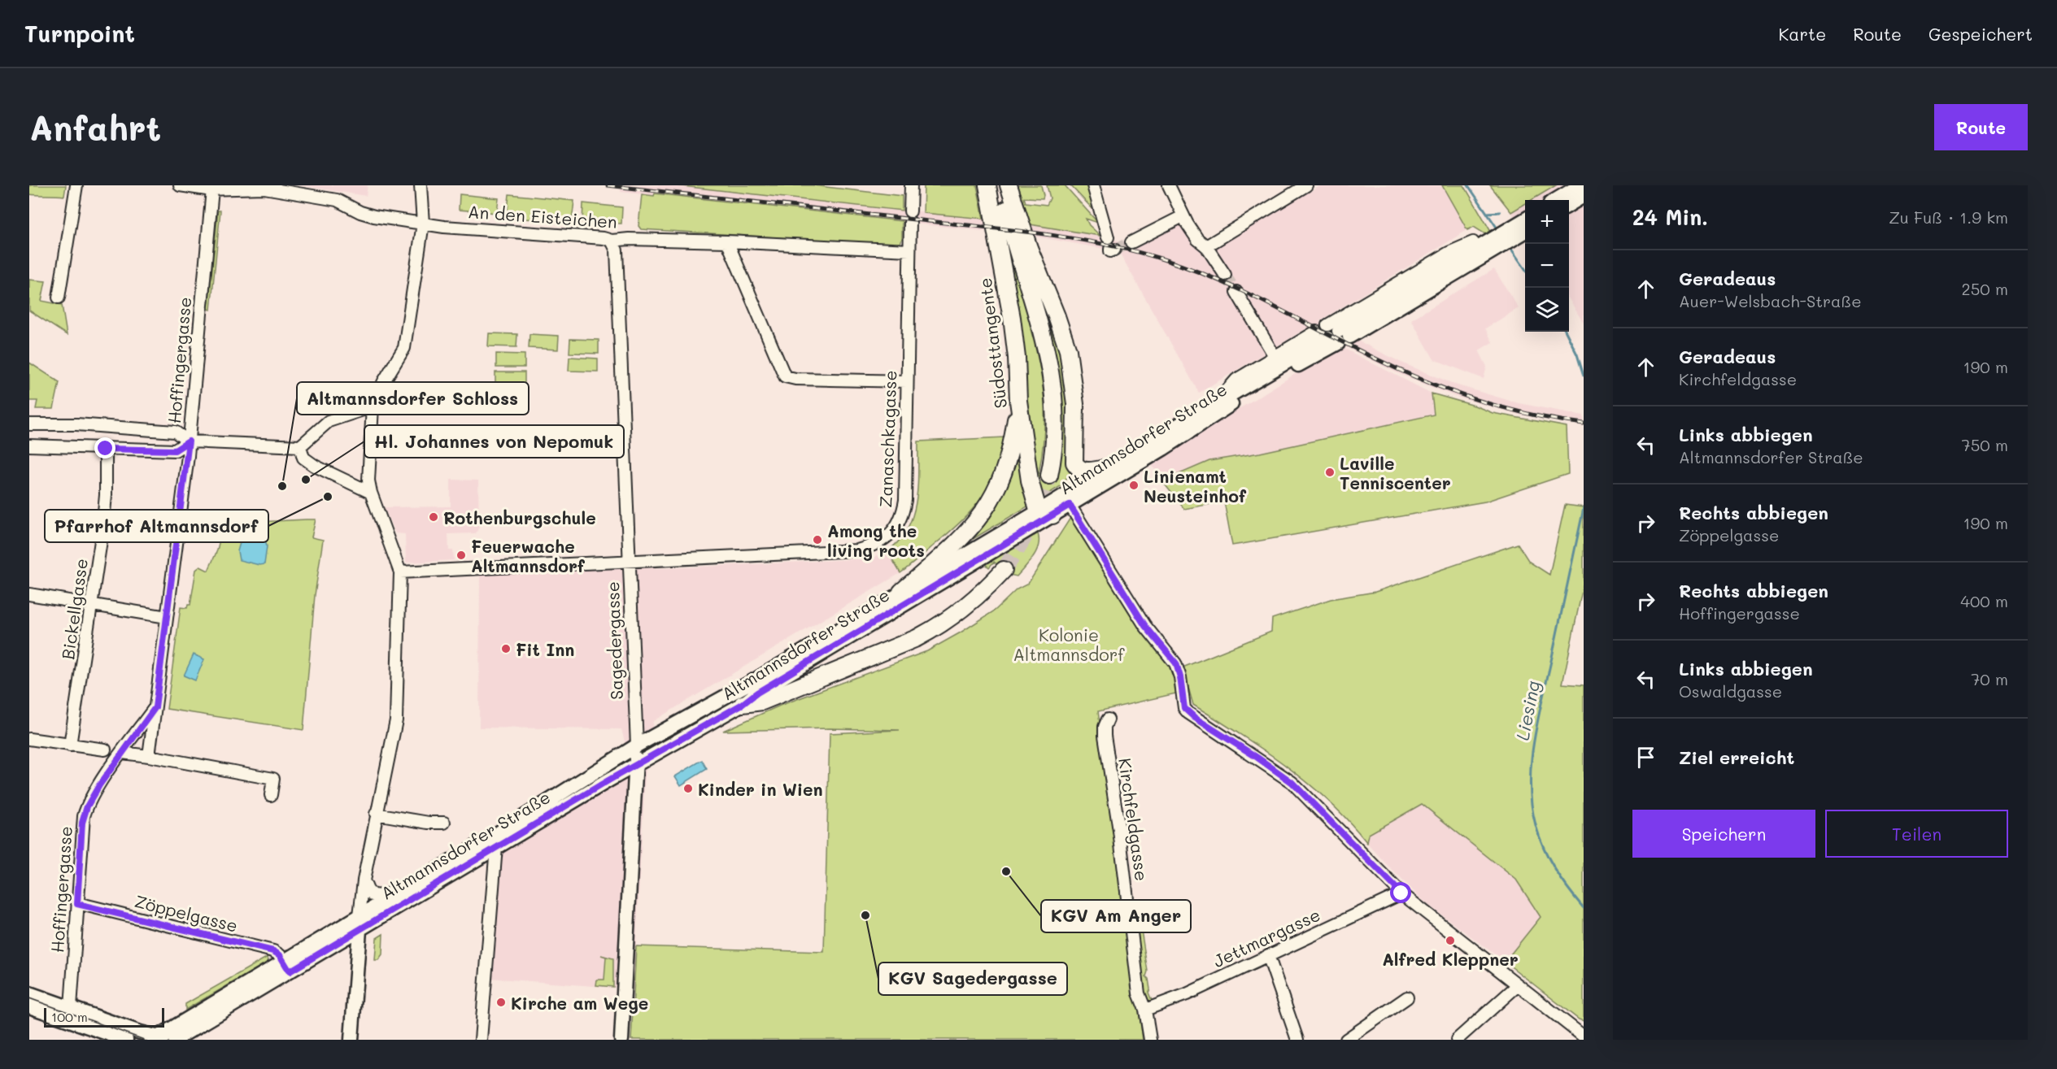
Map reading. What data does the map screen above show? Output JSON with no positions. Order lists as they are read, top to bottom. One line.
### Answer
{"streets":{"highway":["Südosttangente"],"main road":["Altmannsdorfer Straße","Sagedergasse"],"street":["An den Eisteichen","Hoffingergasse","Zanaschkagasse","Bickellgasse","Kirchfeldgasse","Zöppelgasse","Jettmargasse"]},"crossings":[["An den Eisteichen","Hoffingergasse"],["An den Eisteichen","Zanaschkagasse"],["An den Eisteichen","Sagedergasse"],["Südosttangente","Altmannsdorfer Straße"],["Hoffingergasse","Zöppelgasse"],["Altmannsdorfer Straße","Sagedergasse"],["Altmannsdorfer Straße","Zöppelgasse"],["Zanaschkagasse","Sagedergasse"],["Kirchfeldgasse","Jettmargasse"]],"water":["Liesing"],"parks":["Kolonie Altmannsdorf"],"places":["Laville Tenniscenter","Hl. Johannes von Nepomuk","Linienamt Neusteinhof","Altmannsdorfer Schloss","Pfarrhof Altmannsdorf","Rothenburgschule","Among the living roots","Feuerwache Altmannsdorf","Fit Inn","Kinder in Wien","KGV Am Anger","KGV Sagedergasse","Alfred Kleppner","Kirche am Wege"],"scale_bar":"100 m","page":{"header":"Turnpoint","nav":["Karte","Route","Gespeichert"],"buttons":["Route",["Speichern","Teilen"]],"title":"Anfahrt","heading":["24 Min.","Zu Fuß · 1.9 km"],"map_buttons":["+","−"],"list":[["Geradeaus","Auer-Welsbach-Straße","250 m"],["Geradeaus","Kirchfeldgasse","190 m"],["Links abbiegen","Altmannsdorfer Straße","750 m"],["Rechts abbiegen","Zöppelgasse","190 m"],["Rechts abbiegen","Hoffingergasse","400 m"],["Links abbiegen","Oswaldgasse","70 m"],"Ziel erreicht"],"scale":"100 m"}}
